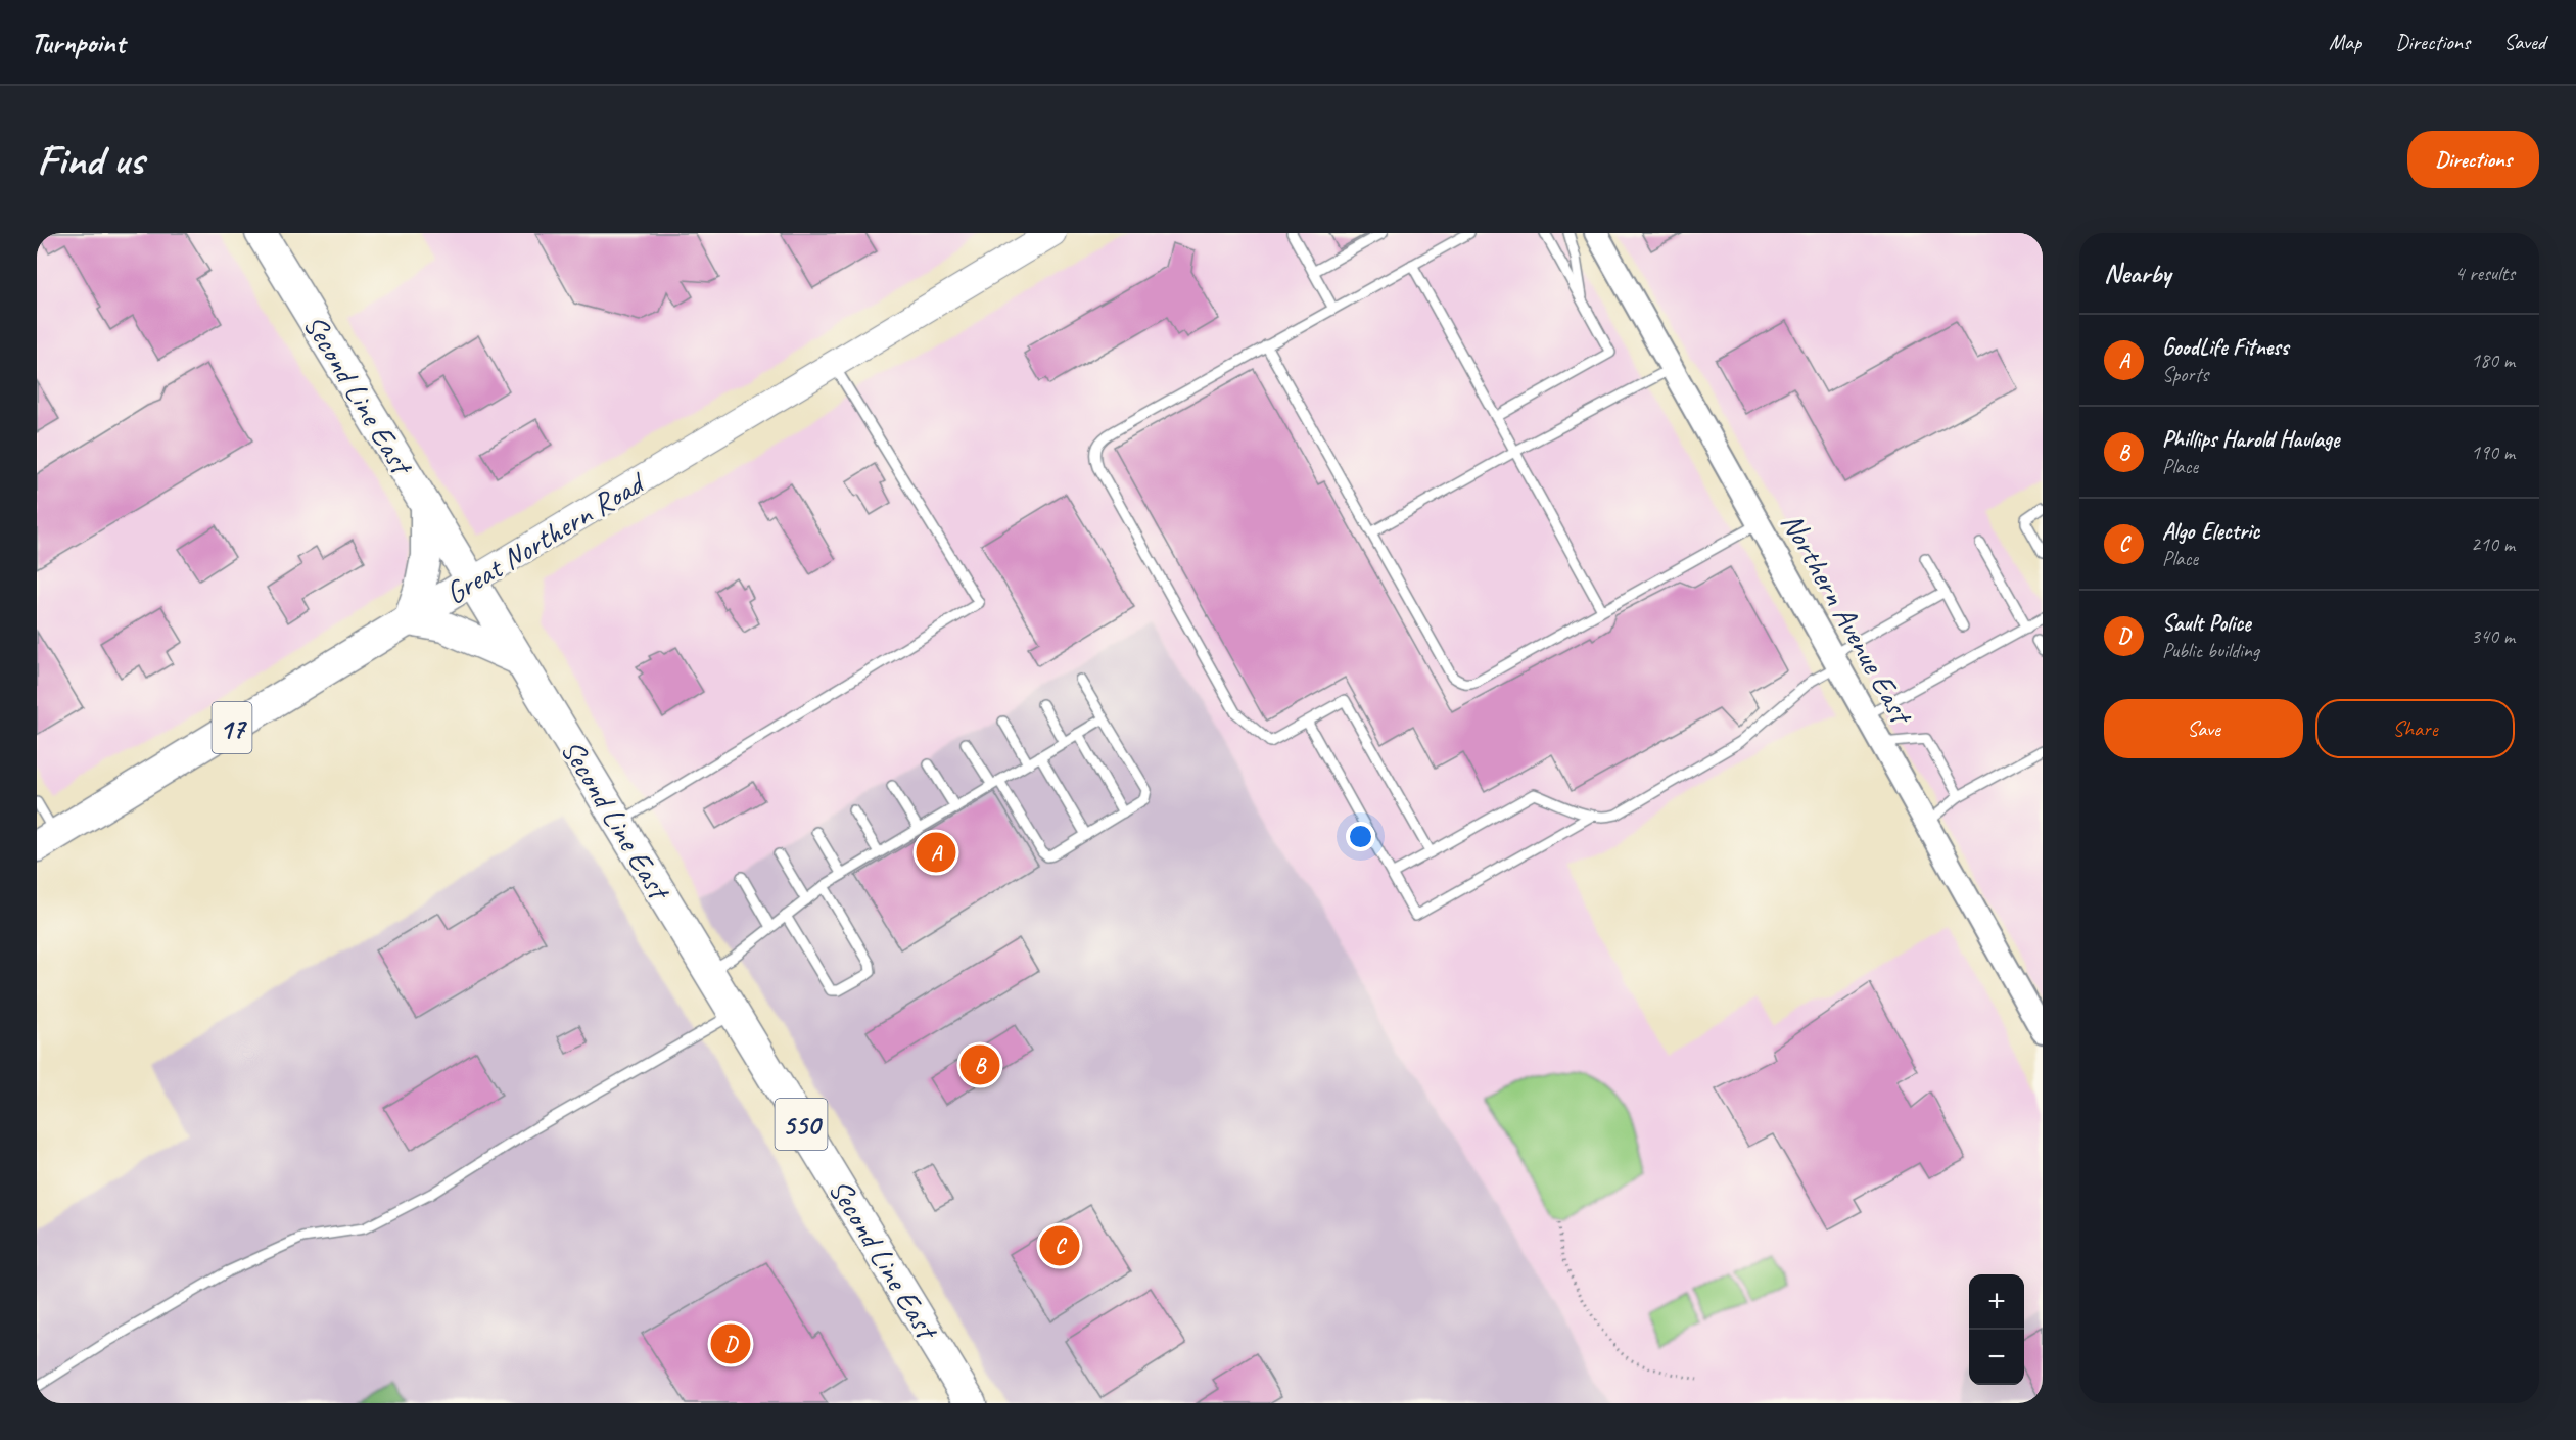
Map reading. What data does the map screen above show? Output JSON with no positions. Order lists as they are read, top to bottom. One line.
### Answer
{"streets":{"highway":["Second Line East","Great Northern Road","17","550"],"street":["Northern Avenue East"]},"crossings":[["Second Line East","Great Northern Road"]],"page":{"header":"Turnpoint","nav":["Map","Directions","Saved"],"buttons":["Directions",["Save","Share"]],"title":"Find us","heading":["Nearby","4 results"],"list":[{"mark":"A","name":"GoodLife Fitness","note":"Sports","value":"180 m"},{"mark":"B","name":"Phillips Harold Haulage","note":"Place","value":"190 m"},{"mark":"C","name":"Algo Electric","note":"Place","value":"210 m"},{"mark":"D","name":"Sault Police","note":"Public building","value":"340 m"}],"pins":["A","B","C","D"],"map_buttons":["+","−"]}}
